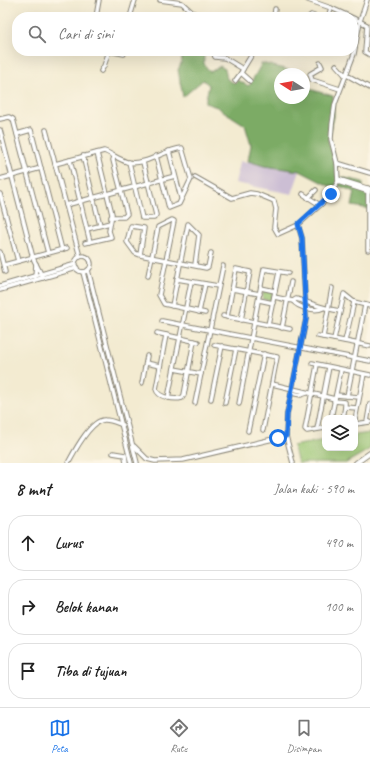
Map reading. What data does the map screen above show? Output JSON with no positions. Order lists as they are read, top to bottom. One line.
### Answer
{"north":"left","page":{"search":"Cari di sini","heading":["8 mnt","Jalan kaki · 590 m"],"list":[["Lurus","490 m"],["Belok kanan","100 m"],"Tiba di tujuan"],"nav":["Peta","Rute","Disimpan"]}}
